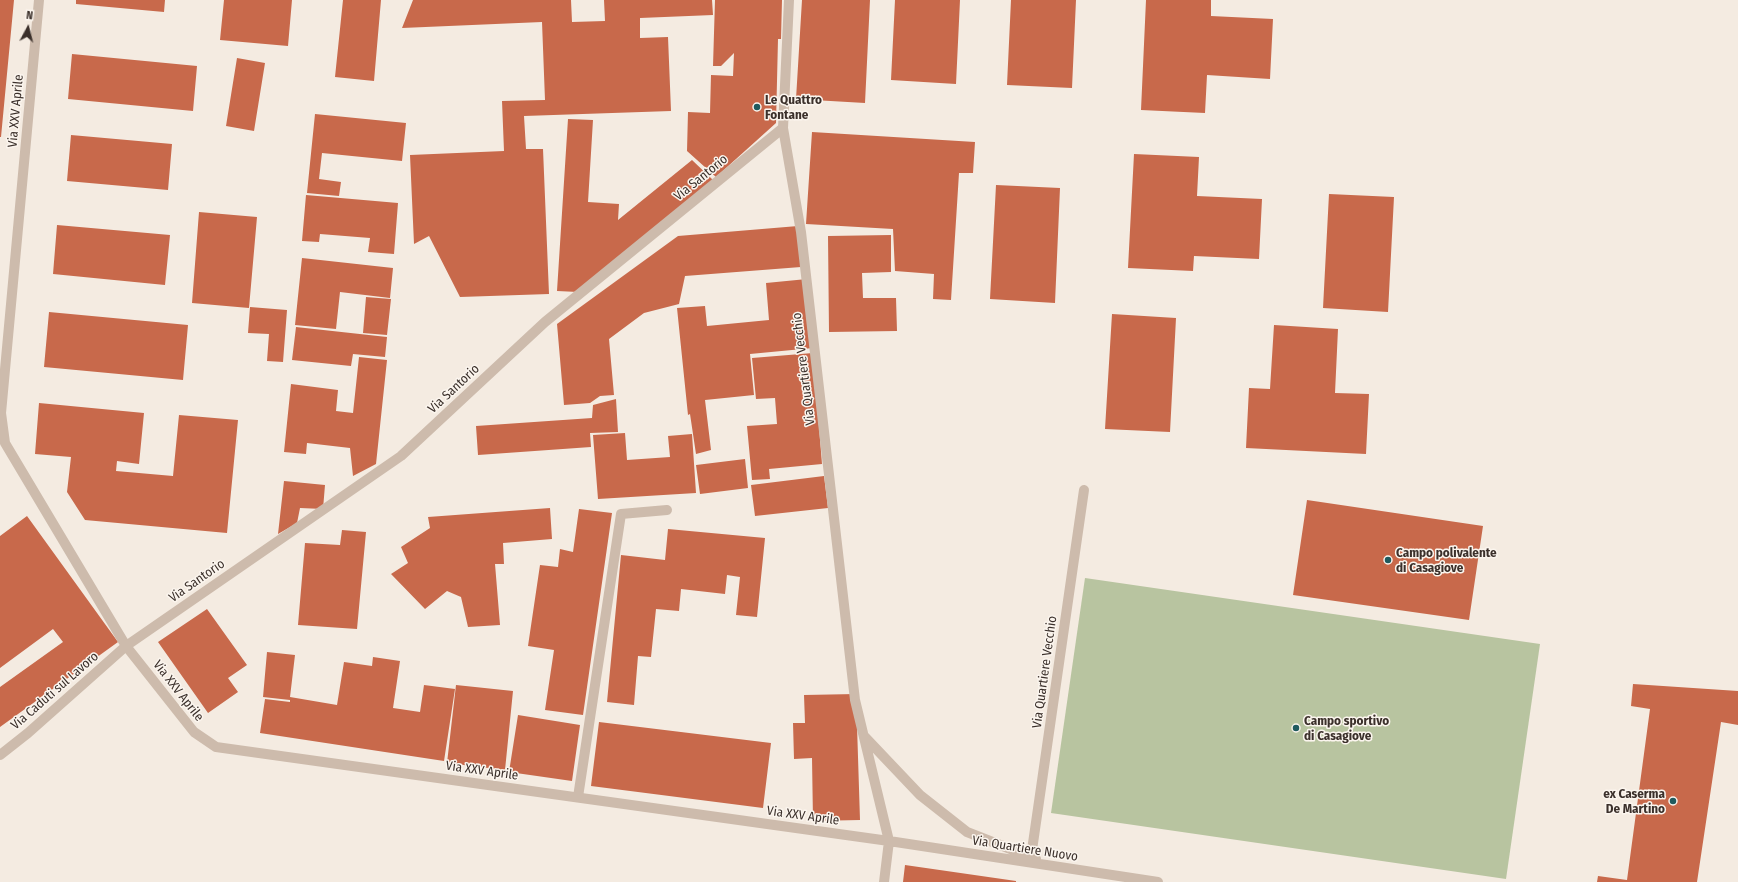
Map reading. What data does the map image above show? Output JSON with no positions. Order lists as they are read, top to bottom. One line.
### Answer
{"streets":{"street":["Via XXV Aprile","Via Santorio","Via Quartiere Vecchio","Via Caduti sul Lavoro","Via Quartiere Nuovo"]},"crossings":[["Via XXV Aprile","Via Santorio"],["Via XXV Aprile","Via Quartiere Vecchio"],["Via XXV Aprile","Via Caduti sul Lavoro"],["Via XXV Aprile","Via Quartiere Nuovo"],["Via Santorio","Via Quartiere Vecchio"],["Via Santorio","Via Caduti sul Lavoro"],["Via Quartiere Vecchio","Via Quartiere Nuovo"]],"places":["Le Quattro Fontane","Campo polivalente di Casagiove","Campo sportivo di Casagiove","ex Caserma De Martino"],"north":"top"}
